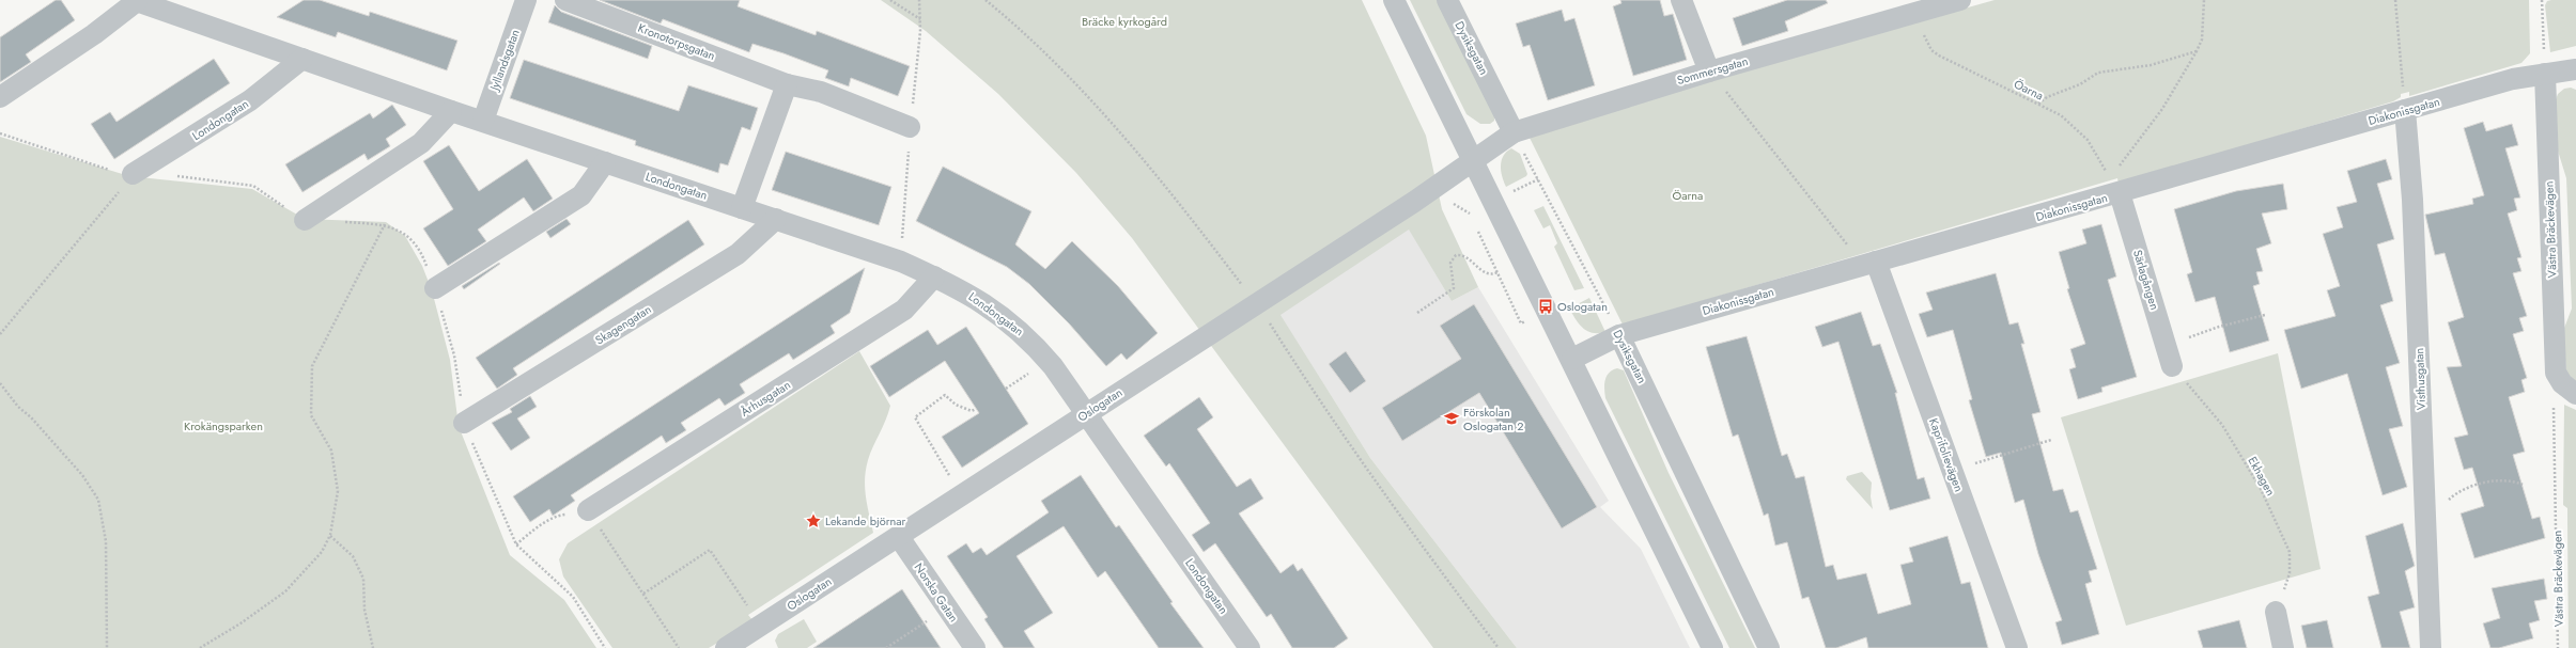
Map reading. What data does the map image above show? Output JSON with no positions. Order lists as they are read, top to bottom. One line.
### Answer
{"streets":{"street":["Kronotorpsgatan","Dysiksgatan","Jyllandsgatan","Sommersgatan","Diakonissgatan","Londongatan","Västra Bräckevägen","Särlagången","Skagengatan","Visthusgatan","Århusgatan","Oslogatan","Kaprifolievägen","Norska Gatan"],"path":["Öarna","Ekhagen"]},"crossings":[["Dysiksgatan","Sommersgatan"],["Dysiksgatan","Diakonissgatan"],["Jyllandsgatan","Londongatan"],["Sommersgatan","Öarna"],["Sommersgatan","Oslogatan"],["Öarna","Diakonissgatan"],["Öarna","Särlagången"],["Diakonissgatan","Västra Bräckevägen"],["Diakonissgatan","Särlagången"],["Diakonissgatan","Visthusgatan"],["Diakonissgatan","Kaprifolievägen"],["Londongatan","Skagengatan"],["Londongatan","Århusgatan"],["Londongatan","Oslogatan"],["Särlagången","Ekhagen"],["Oslogatan","Norska Gatan"]],"parks":["Bräcke kyrkogård","Öarna","Krokängsparken"],"places":{"bus stop":["Oslogatan"],"school or university":["Förskolan Oslogatan 2"],"place":["Lekande björnar"]}}
